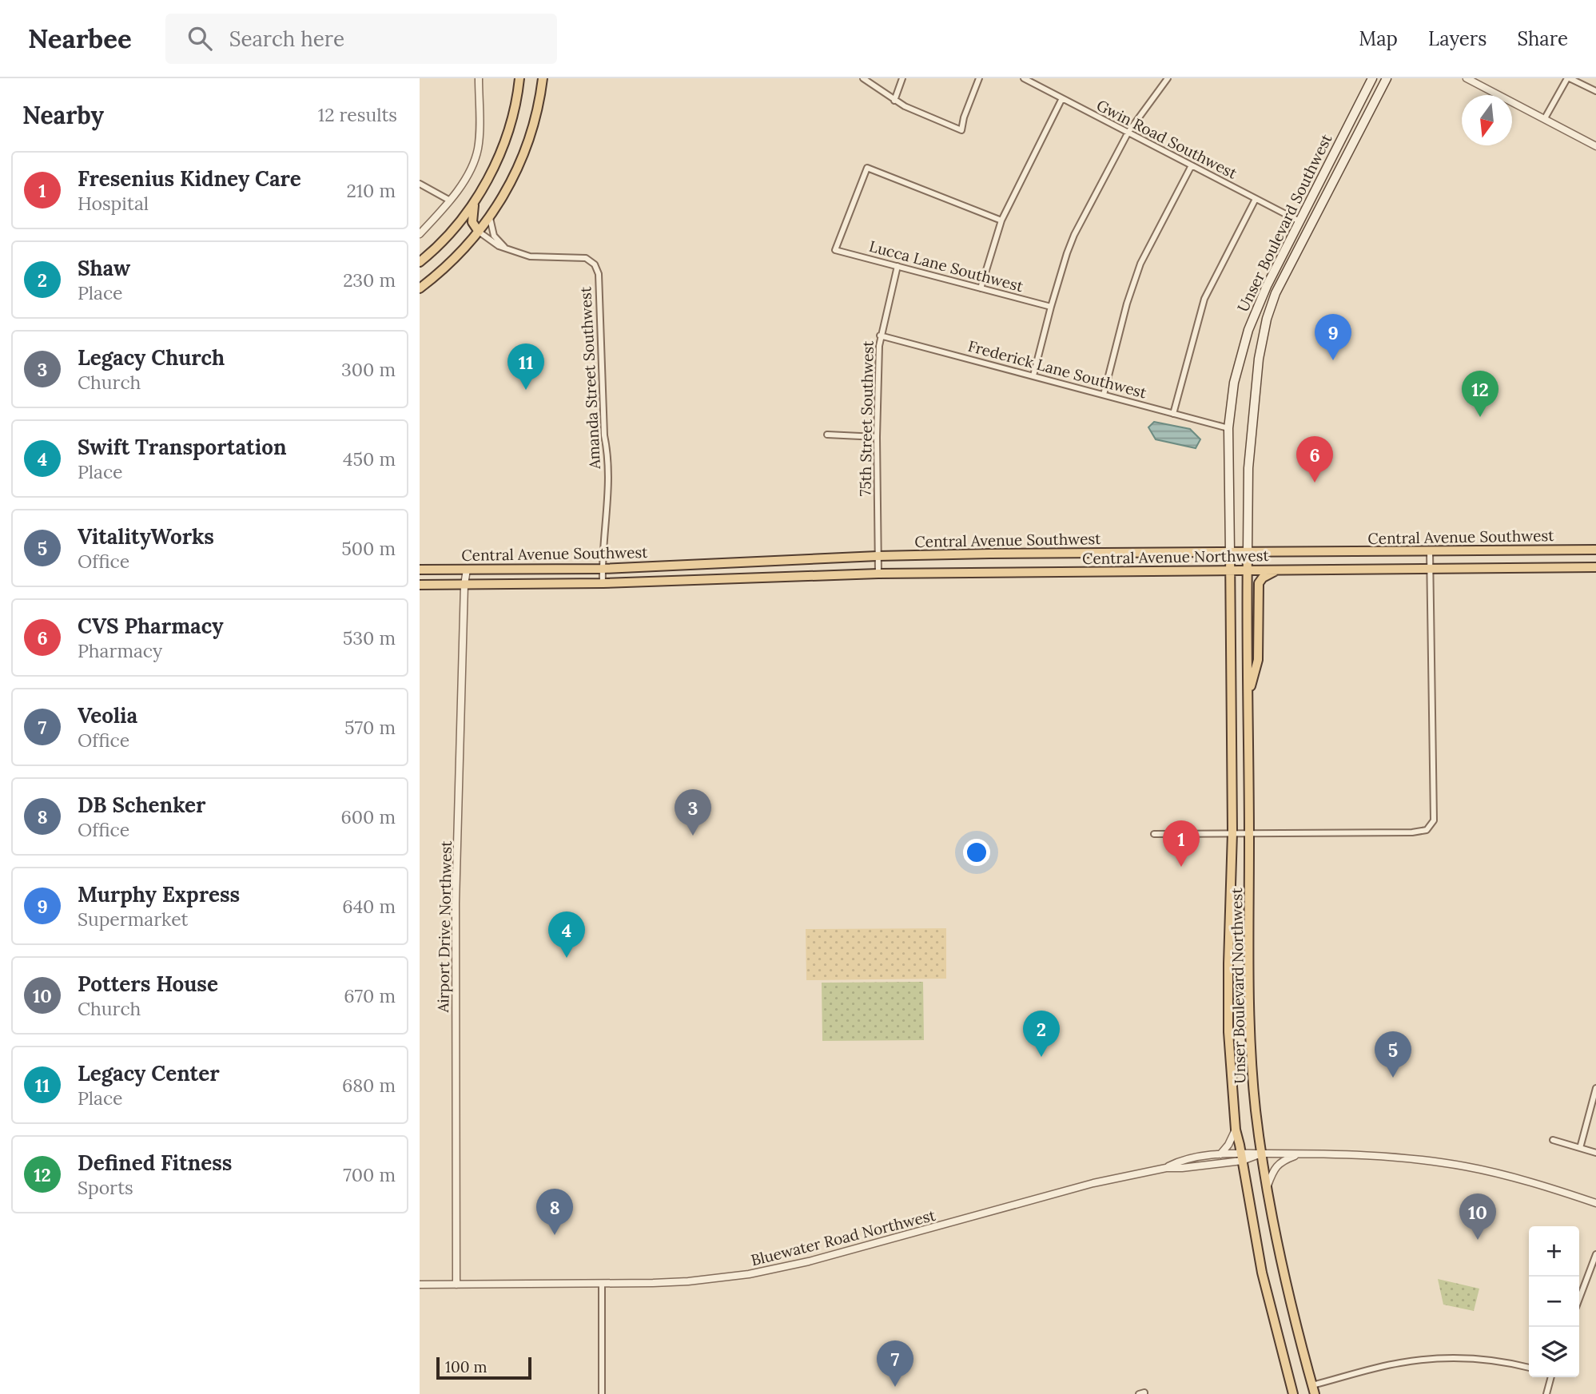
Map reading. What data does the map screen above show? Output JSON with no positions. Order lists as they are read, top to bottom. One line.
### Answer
{"streets":{"main road":["Unser Boulevard Southwest","Central Avenue Southwest","Central Avenue Northwest","Unser Boulevard Northwest"],"street":["Gwin Road Southwest","Lucca Lane Southwest","Frederick Lane Southwest","Amanda Street Southwest","75th Street Southwest","Airport Drive Northwest","Bluewater Road Northwest"]},"crossings":[["Gwin Road Southwest","Unser Boulevard Southwest"],["Unser Boulevard Southwest","Frederick Lane Southwest"],["Unser Boulevard Southwest","Central Avenue Southwest"],["Unser Boulevard Southwest","Unser Boulevard Northwest"],["Lucca Lane Southwest","75th Street Southwest"],["Frederick Lane Southwest","75th Street Southwest"],["Amanda Street Southwest","Central Avenue Southwest"],["Amanda Street Southwest","Central Avenue Northwest"],["75th Street Southwest","Central Avenue Southwest"],["75th Street Southwest","Central Avenue Northwest"],["Central Avenue Southwest","Airport Drive Northwest"],["Central Avenue Southwest","Unser Boulevard Northwest"],["Central Avenue Northwest","Airport Drive Northwest"],["Central Avenue Northwest","Unser Boulevard Northwest"],["Airport Drive Northwest","Bluewater Road Northwest"],["Unser Boulevard Northwest","Bluewater Road Northwest"]],"scale_bar":"100 m","north":"bottom","page":{"header":"Nearbee","search":"Search here","nav":["Map","Layers","Share"],"heading":["Nearby","12 results"],"list":[{"mark":"1","name":"Fresenius Kidney Care","note":"Hospital","value":"210 m"},{"mark":"2","name":"Shaw","note":"Place","value":"230 m"},{"mark":"3","name":"Legacy Church","note":"Church","value":"300 m"},{"mark":"4","name":"Swift Transportation","note":"Place","value":"450 m"},{"mark":"5","name":"VitalityWorks","note":"Office","value":"500 m"},{"mark":"6","name":"CVS Pharmacy","note":"Pharmacy","value":"530 m"},{"mark":"7","name":"Veolia","note":"Office","value":"570 m"},{"mark":"8","name":"DB Schenker","note":"Office","value":"600 m"},{"mark":"9","name":"Murphy Express","note":"Supermarket","value":"640 m"},{"mark":"10","name":"Potters House","note":"Church","value":"670 m"},{"mark":"11","name":"Legacy Center","note":"Place","value":"680 m"},{"mark":"12","name":"Defined Fitness","note":"Sports","value":"700 m"}],"pins":["9","11","12","6","3","1","4","2","5","8","10","7"],"map_buttons":["+","−"],"scale":"100 m"}}
